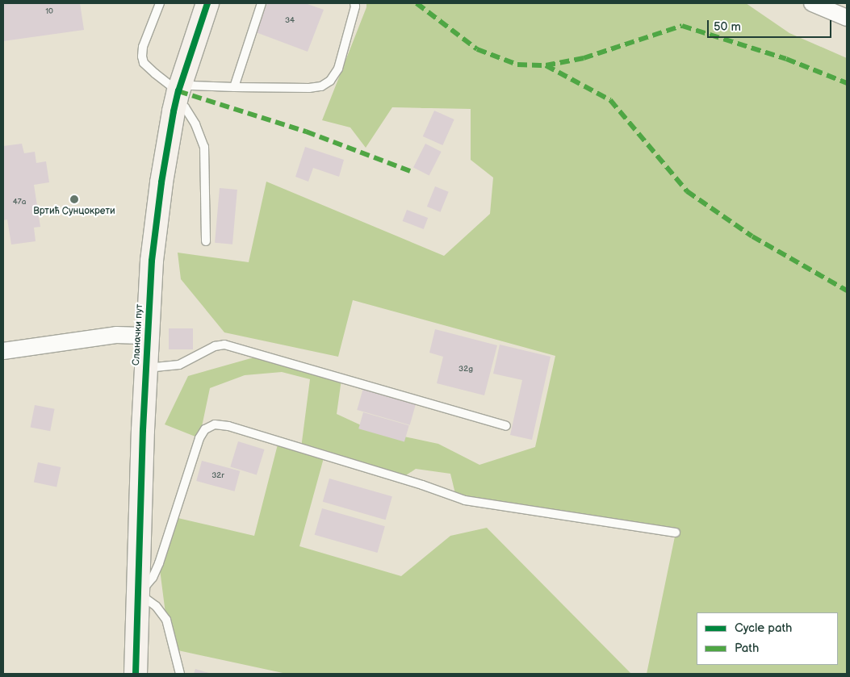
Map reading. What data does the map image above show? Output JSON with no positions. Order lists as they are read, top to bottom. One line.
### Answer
{"streets":{"street":["Сланачки пут"]},"places":["Вртић Сунцокрети"],"house_numbers":["10","34","47a","32g","32r"],"legend":["Cycle path","Path"],"scale_bar":"50 m"}
